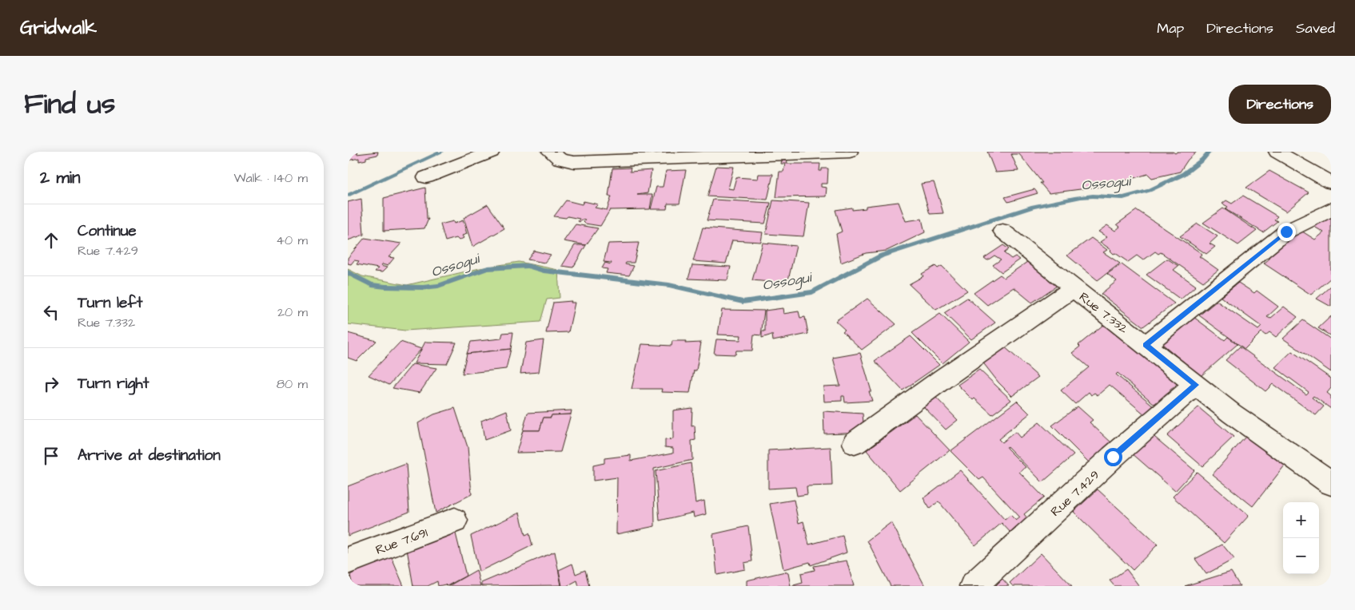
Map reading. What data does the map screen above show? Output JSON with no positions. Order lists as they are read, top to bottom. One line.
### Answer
{"streets":{"street":["Rue 7.332","Rue 7.429","Rue 7.691"]},"crossings":[["Rue 7.332","Rue 7.429"]],"water":["Ossogui"],"page":{"header":"Gridwalk","nav":["Map","Directions","Saved"],"title":"Find us","buttons":"Directions","heading":["2 min","Walk · 140 m"],"list":[["Continue","Rue 7.429","40 m"],["Turn left","Rue 7.332","20 m"],["Turn right","80 m"],"Arrive at destination"],"map_buttons":["+","−"]}}
